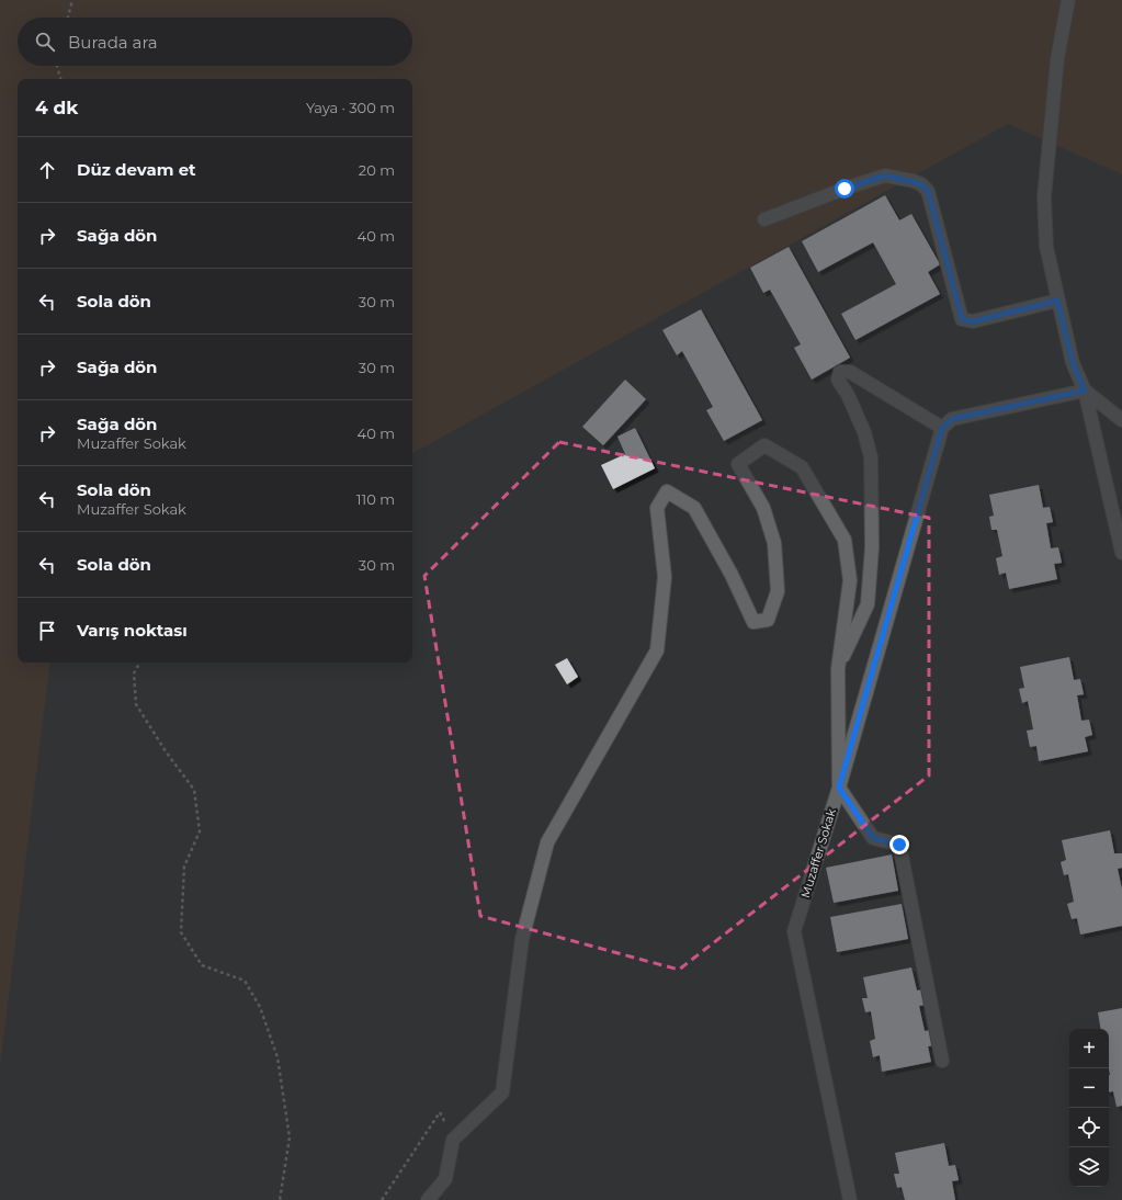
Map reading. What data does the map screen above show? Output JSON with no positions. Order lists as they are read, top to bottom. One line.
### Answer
{"streets":{"street":["Muzaffer Sokak"]},"page":{"search":"Burada ara","heading":["4 dk","Yaya · 300 m"],"list":[["Düz devam et","20 m"],["Sağa dön","40 m"],["Sola dön","30 m"],["Sağa dön","30 m"],["Sağa dön","Muzaffer Sokak","40 m"],["Sola dön","Muzaffer Sokak","110 m"],["Sola dön","30 m"],"Varış noktası"],"map_buttons":["+","−"]}}
